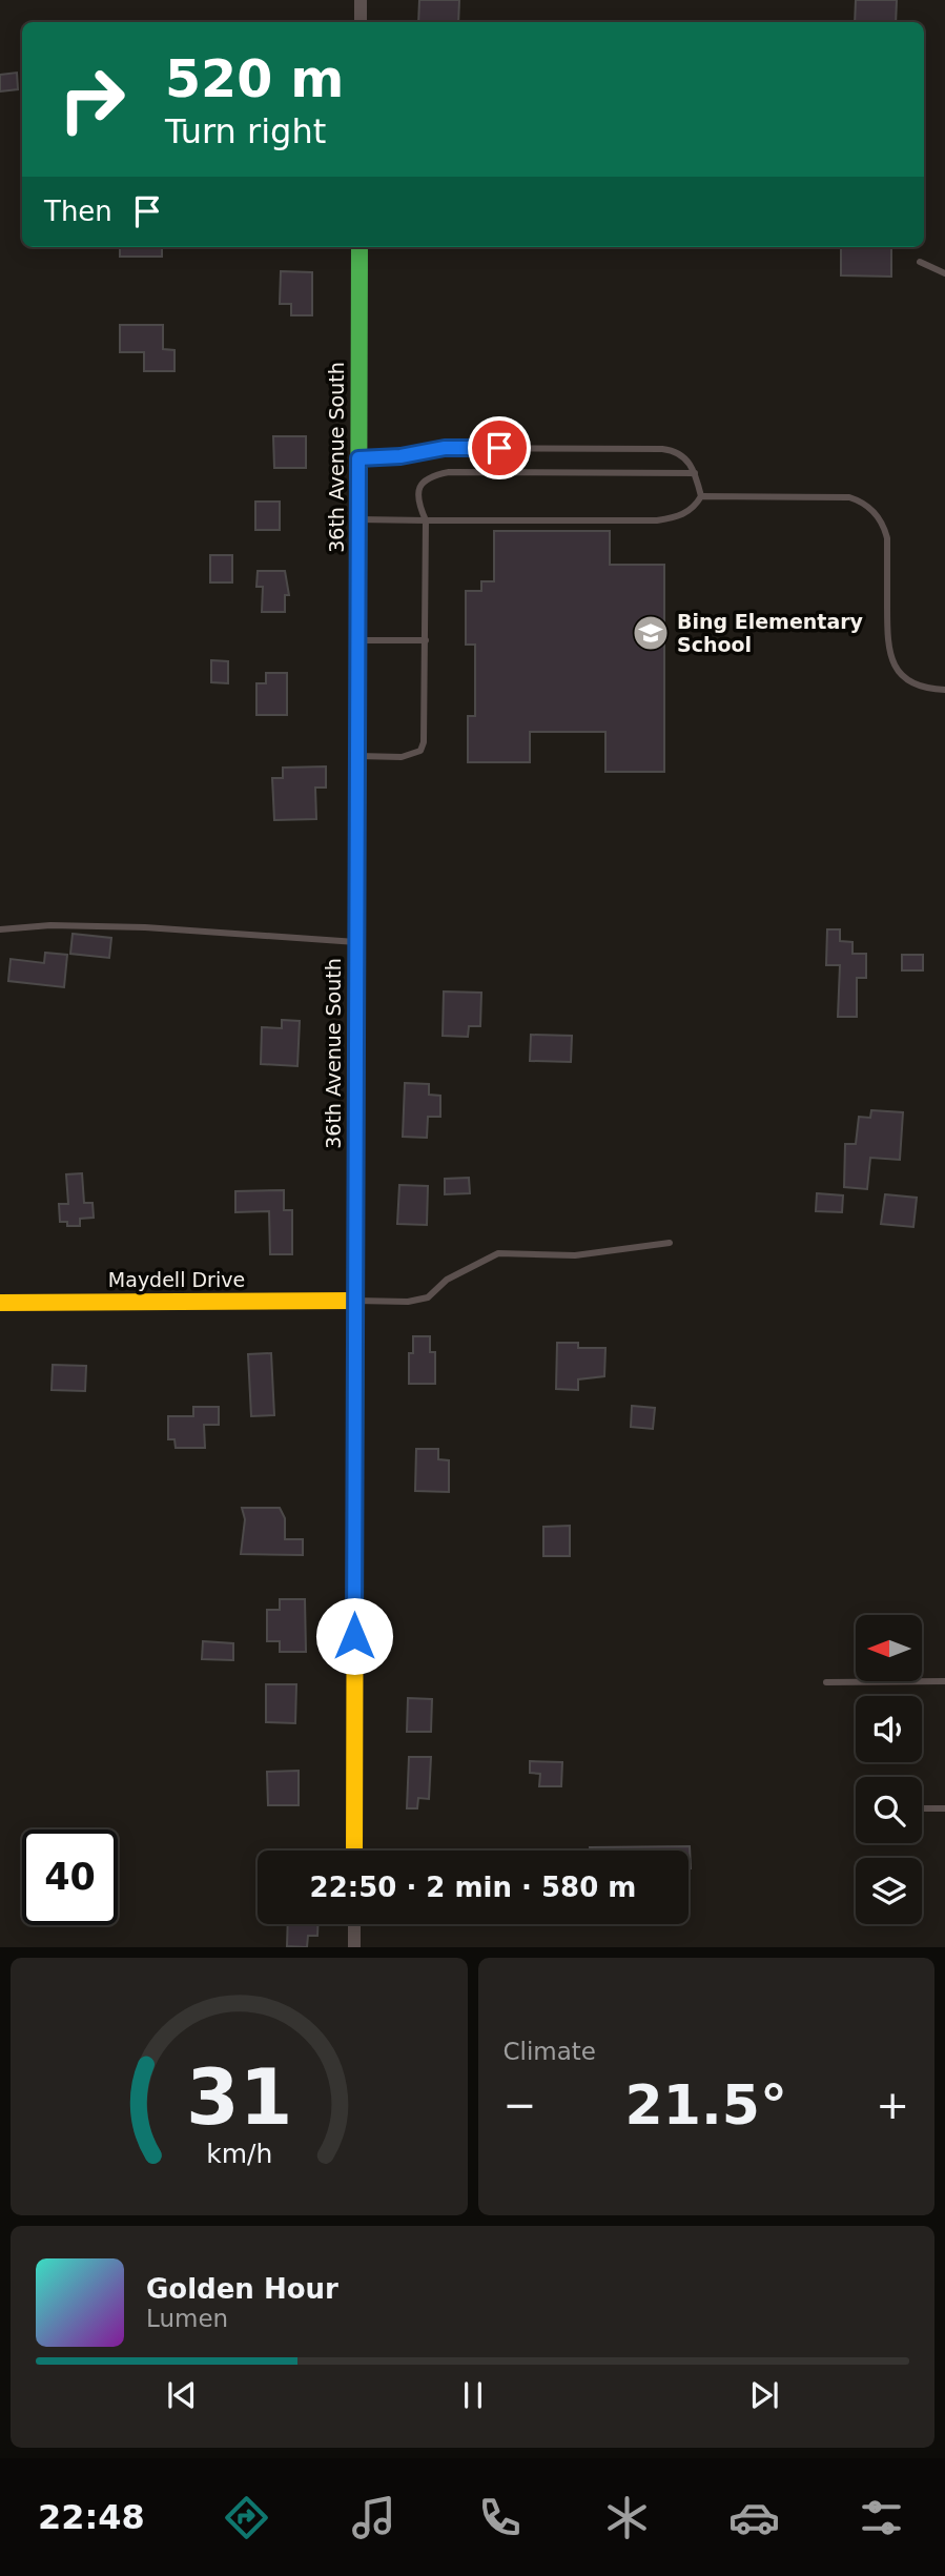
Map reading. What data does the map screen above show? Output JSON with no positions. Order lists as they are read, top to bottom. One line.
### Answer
{"streets":{"street":["36th Avenue South","Maydell Drive"]},"crossings":[["36th Avenue South","Maydell Drive"]],"places":{"school or university":["Bing Elementary School"]},"north":"left","page":{"turn":["520 m","Turn right"],"then":"Then","limit":"40","trip":"22:50 · 2 min · 580 m","tile":"Climate","heat":["−","21.5°","+"],"song":["Golden Hour","Lumen"],"tabs":"22:48","gauge":["31","km/h"]}}
